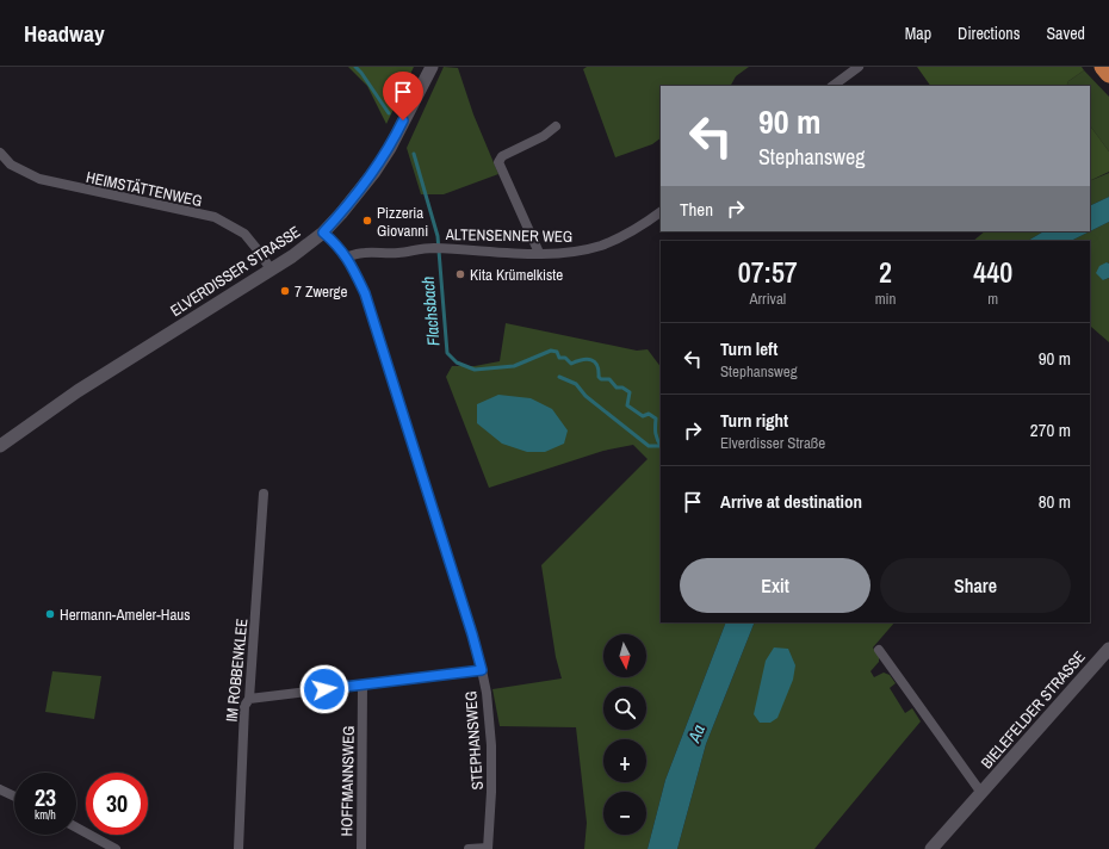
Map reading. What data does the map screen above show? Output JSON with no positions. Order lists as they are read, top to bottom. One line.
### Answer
{"streets":{"main road":["ELVERDISSER STRASSE","BIELEFELDER STRASSE"],"street":["HEIMSTÄTTENWEG","ALTENSENNER WEG","IM ROBBENKLEE","STEPHANSWEG","HOFFMANNSWEG"]},"crossings":[["HEIMSTÄTTENWEG","ELVERDISSER STRASSE"],["ALTENSENNER WEG","STEPHANSWEG"],["ELVERDISSER STRASSE","STEPHANSWEG"]],"water":["Flachsbach","Aa"],"places":["Pizzeria Giovanni","Kita Krümelkiste","7 Zwerge","Hermann-Ameler-Haus"],"north":"bottom","page":{"header":"Headway","nav":["Map","Directions","Saved"],"turn":["90 m","Stephansweg"],"then":"Then","eta":["07:57","Arrival","2","min","440","m"],"list":[{"name":"Turn left","note":"Stephansweg","value":"90 m"},{"name":"Turn right","note":"Elverdisser Straße","value":"270 m"},{"name":"Arrive at destination","value":"80 m"}],"buttons":["Exit","Share"],"map_buttons":["+","−"],"speed":"23 km/h","limit":"30"}}
